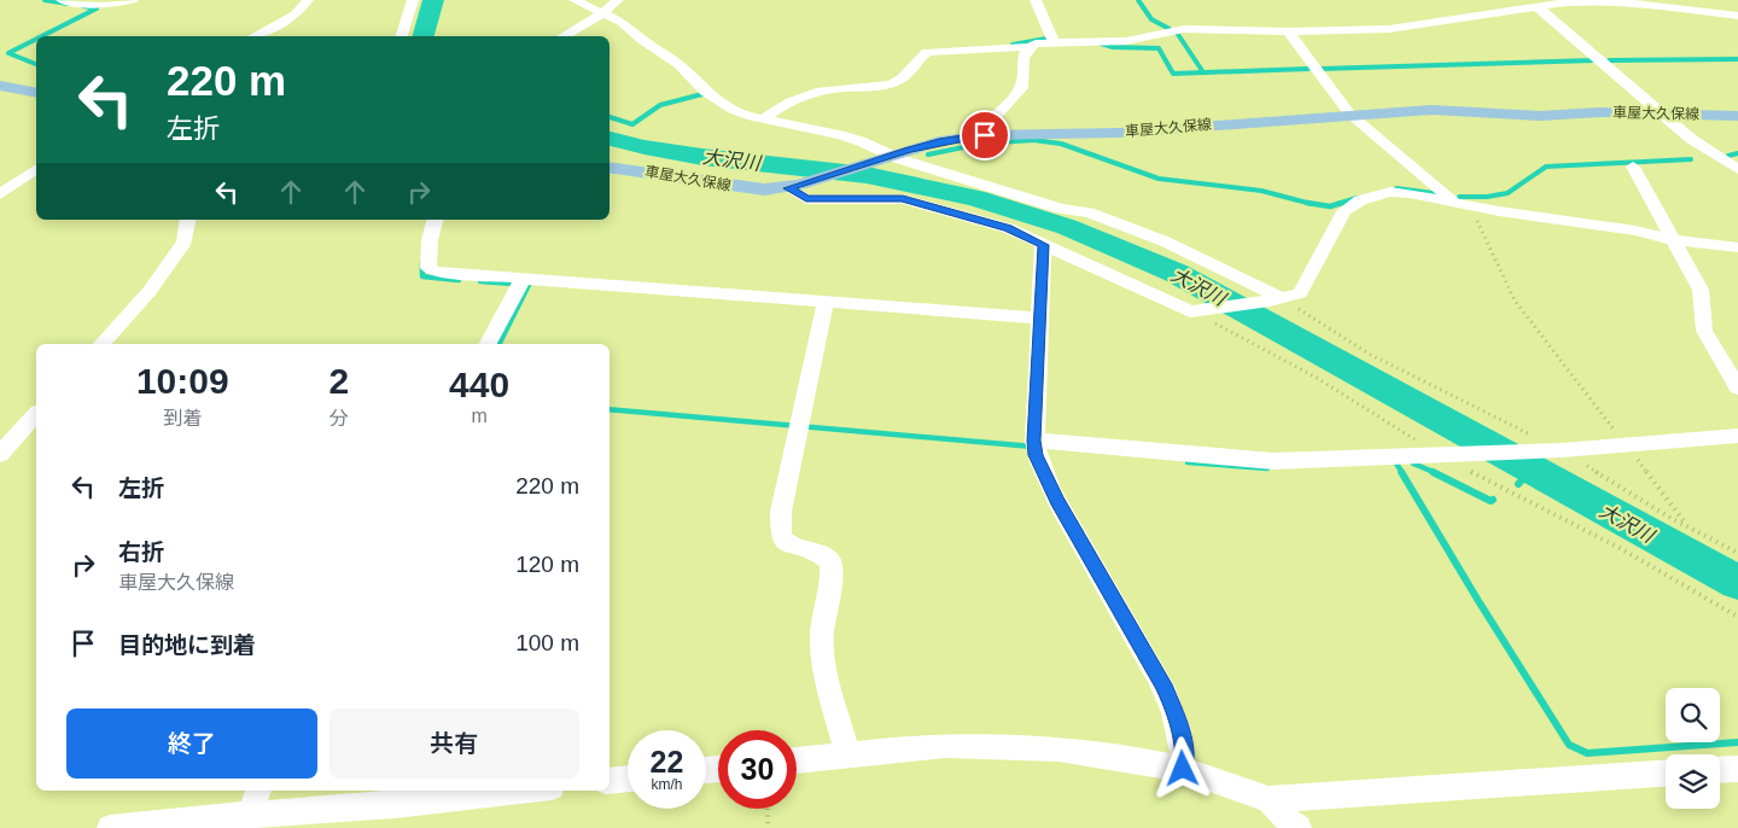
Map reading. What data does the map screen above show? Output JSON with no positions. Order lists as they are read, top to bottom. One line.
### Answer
{"streets":{"main road":["車屋大久保線"]},"water":["大沢川"],"page":{"turn":["220 m","左折"],"eta":["10:09","到着","2","分","440","m"],"list":[{"name":"左折","value":"220 m"},{"name":"右折","note":"車屋大久保線","value":"120 m"},{"name":"目的地に到着","value":"100 m"}],"buttons":["終了","共有"],"speed":"22 km/h","limit":"30"}}
